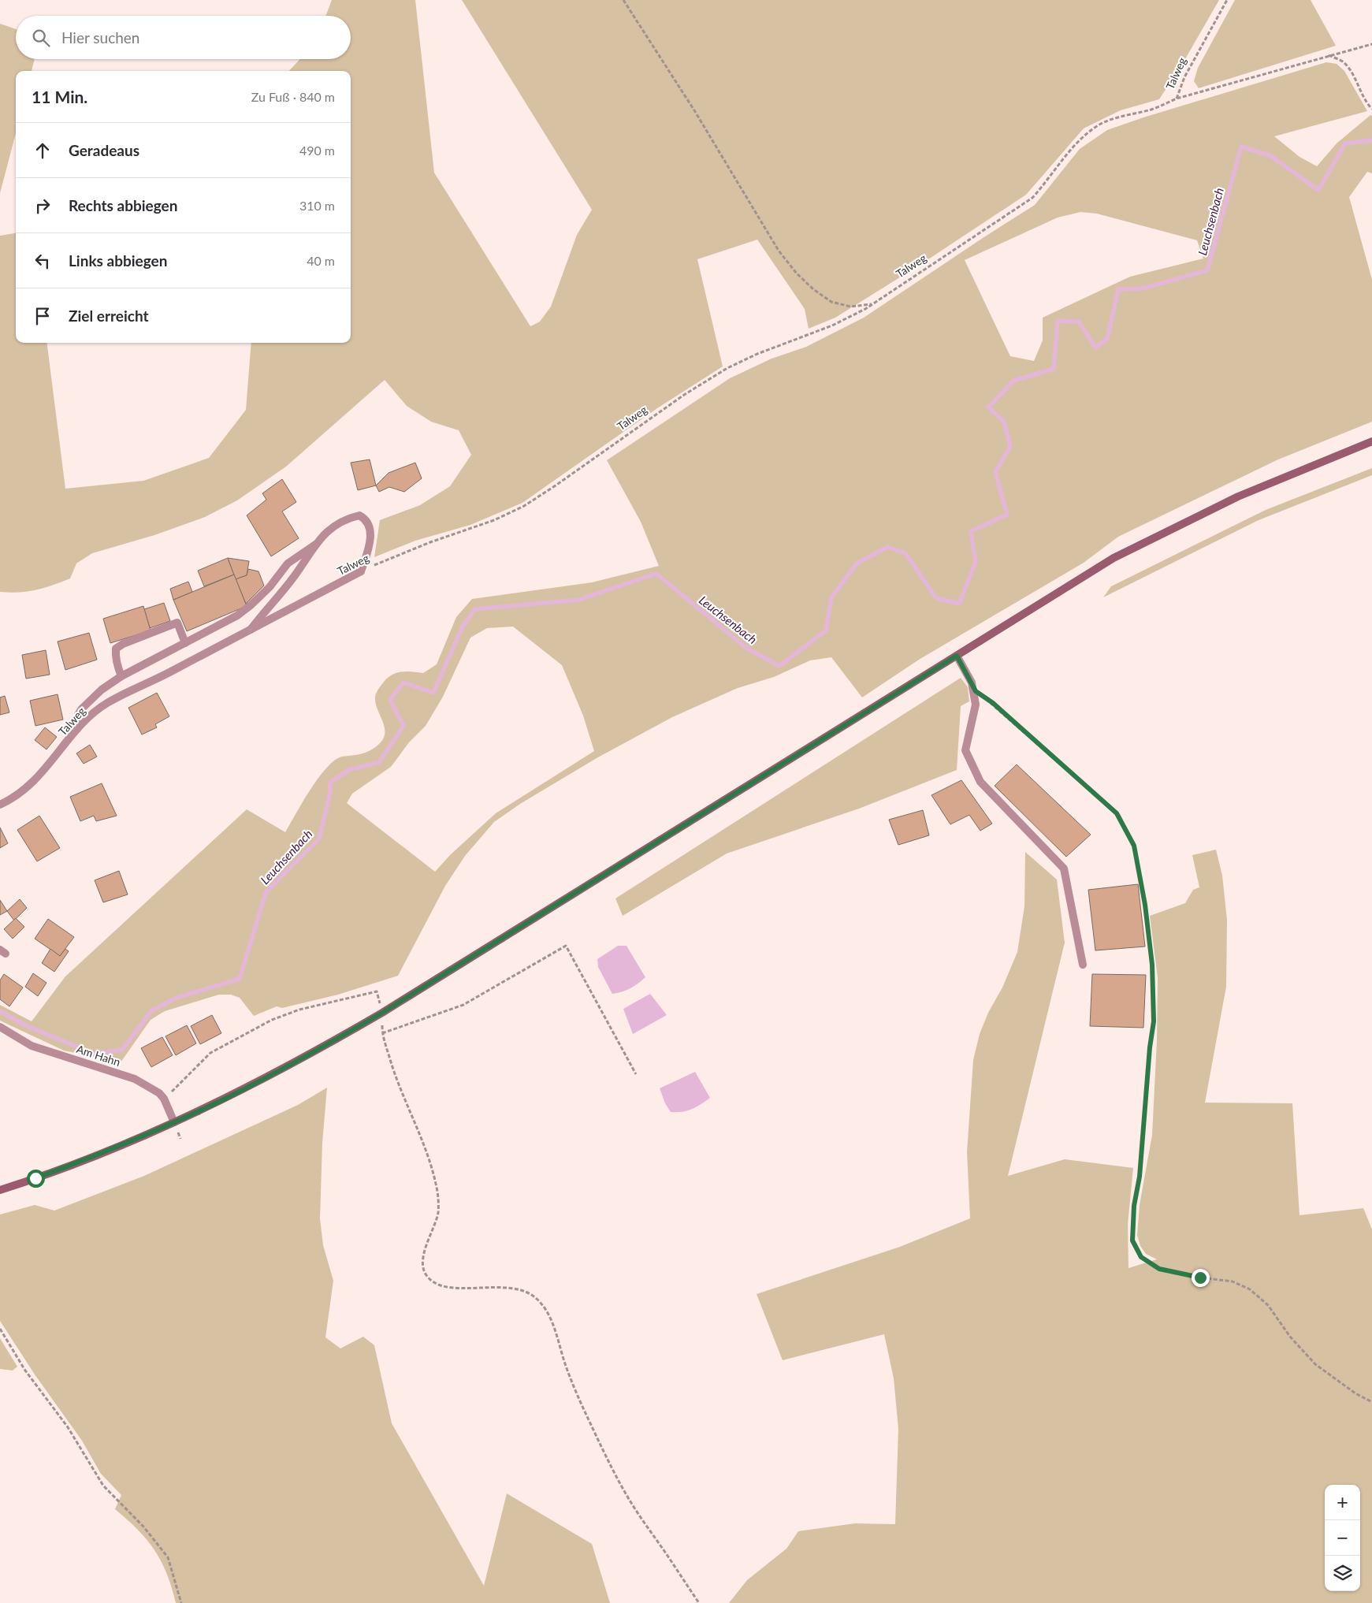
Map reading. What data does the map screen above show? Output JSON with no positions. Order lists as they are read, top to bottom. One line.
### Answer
{"streets":{"street":["Talweg","Am Hahn"]},"water":["Leuchsenbach"],"page":{"search":"Hier suchen","heading":["11 Min.","Zu Fuß · 840 m"],"list":[["Geradeaus","490 m"],["Rechts abbiegen","310 m"],["Links abbiegen","40 m"],"Ziel erreicht"],"map_buttons":["+","−"]}}
